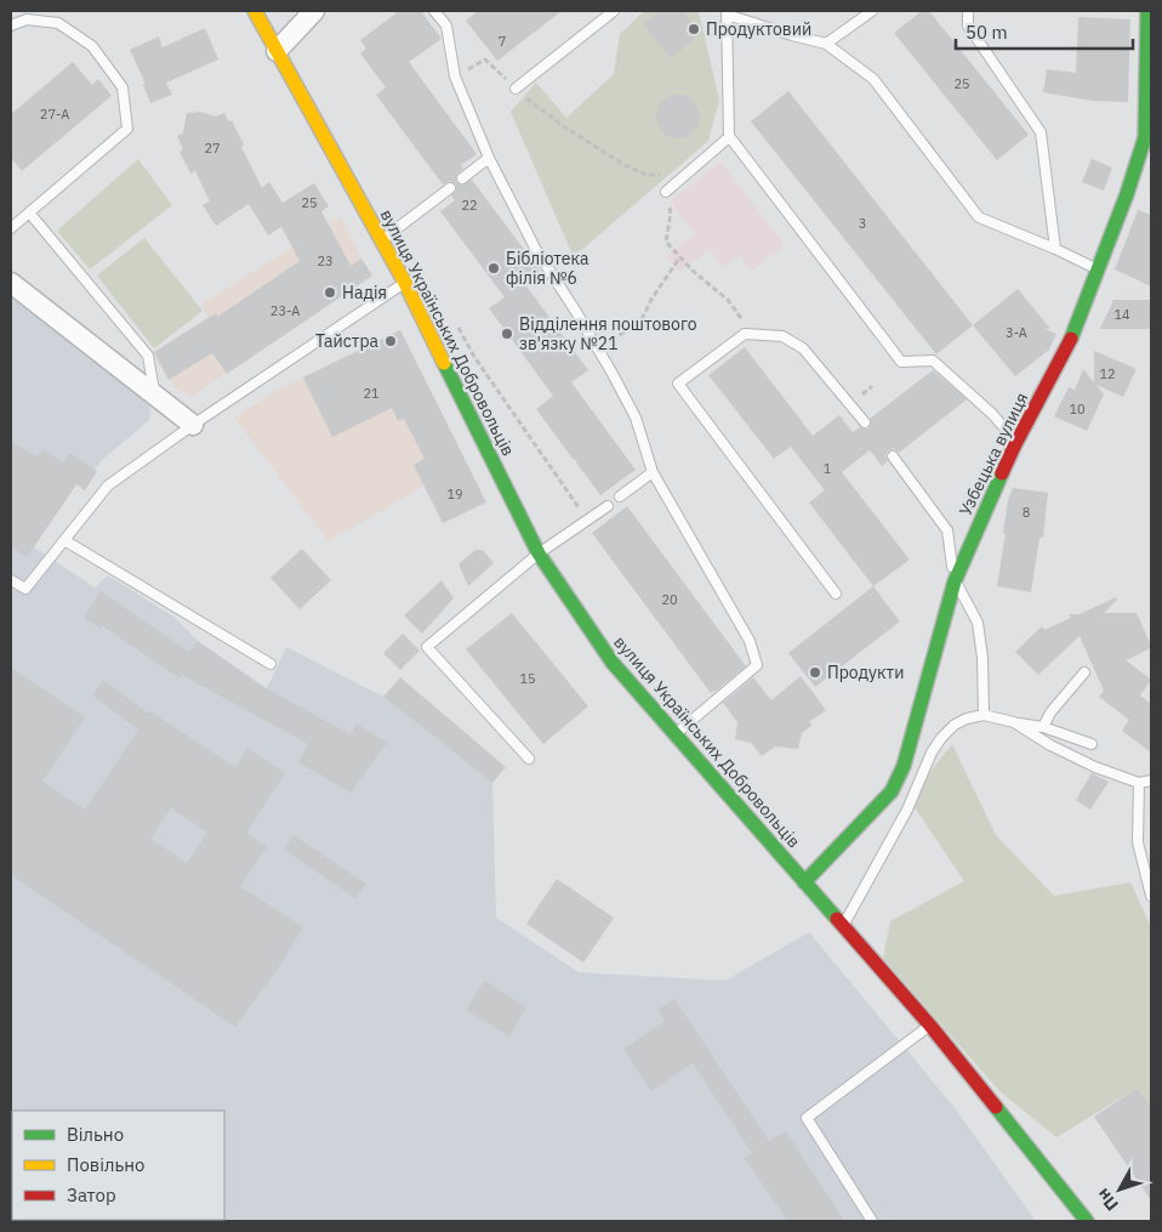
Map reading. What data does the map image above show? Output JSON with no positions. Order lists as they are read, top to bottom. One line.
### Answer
{"streets":{"street":["вулиця Українських Добровольців","Узбецька вулиця"]},"crossings":[["вулиця Українських Добровольців","Узбецька вулиця"]],"places":["Продуктовий","Бібліотека філія №6","Надія","Відділення поштового зв'язку №21","Тайстра","Продукти"],"house_numbers":["7","25","27-А","27","25","22","3","23","23-А","14","3-А","12","21","10","1","19","8","20","15"],"legend":["Вільно","Повільно","Затор"],"scale_bar":"50 m","north":"bottom left"}
